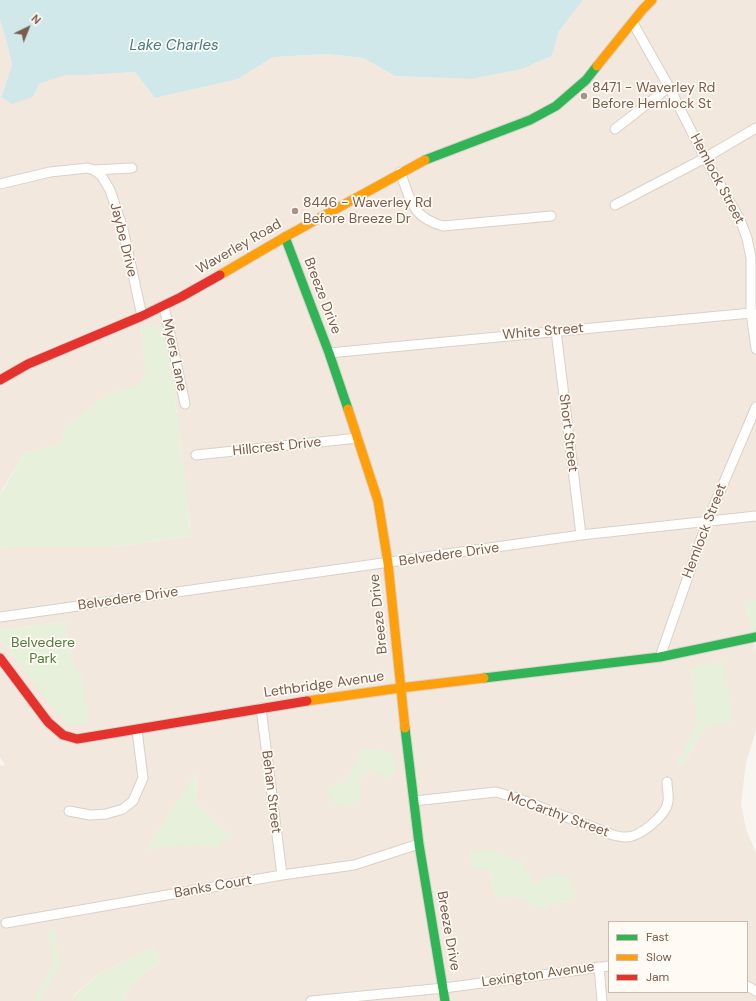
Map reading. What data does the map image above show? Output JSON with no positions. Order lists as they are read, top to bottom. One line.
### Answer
{"streets":{"street":["Hemlock Street","Jaybe Drive","Waverley Road","Breeze Drive","White Street","Myers Lane","Short Street","Hillcrest Drive","Belvedere Drive","Lethbridge Avenue","Behan Street","McCarthy Street","Banks Court","Lexington Avenue"]},"crossings":[["Hemlock Street","Waverley Road"],["Hemlock Street","White Street"],["Hemlock Street","Belvedere Drive"],["Hemlock Street","Lethbridge Avenue"],["Jaybe Drive","Waverley Road"],["Waverley Road","Breeze Drive"],["Waverley Road","Myers Lane"],["Breeze Drive","White Street"],["Breeze Drive","Hillcrest Drive"],["Breeze Drive","Belvedere Drive"],["Breeze Drive","Lethbridge Avenue"],["Breeze Drive","McCarthy Street"],["Breeze Drive","Banks Court"],["Breeze Drive","Lexington Avenue"],["White Street","Short Street"],["Short Street","Belvedere Drive"],["Lethbridge Avenue","Behan Street"],["Behan Street","Banks Court"]],"water":["Lake Charles"],"parks":["Belvedere Park"],"places":["8471 - Waverley Rd Before Hemlock St","8446 - Waverley Rd Before Breeze Dr"],"legend":["Fast","Slow","Jam"],"north":"top right"}
